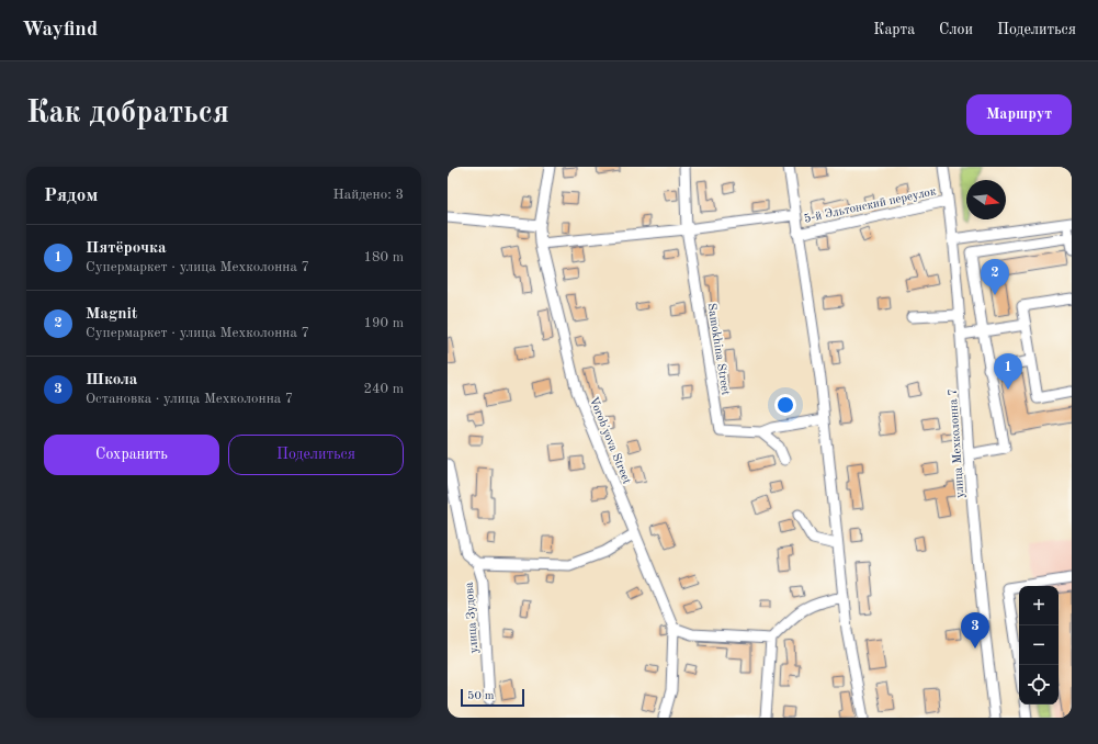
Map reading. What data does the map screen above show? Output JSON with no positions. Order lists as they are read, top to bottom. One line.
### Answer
{"streets":{"street":["5-й Эльтонский переулок","Samokhina Street","Vorob'yova Street","улица Мехколонна 7","улица Зудова"]},"crossings":[["5-й Эльтонский переулок","улица Мехколонна 7"]],"scale_bar":"50 m","north":"right","page":{"header":"Wayfind","nav":["Карта","Слои","Поделиться"],"buttons":["Маршрут",["Сохранить","Поделиться"]],"title":"Как добраться","heading":["Рядом","Найдено: 3"],"list":[{"mark":"1","name":"Пятёрочка","note":"Супермаркет · улица Мехколонна 7","value":"180 m"},{"mark":"2","name":"Magnit","note":"Супермаркет · улица Мехколонна 7","value":"190 m"},{"mark":"3","name":"Школа","note":"Остановка · улица Мехколонна 7","value":"240 m"}],"pins":["2","1","3"],"map_buttons":["+","−"],"scale":"50 m"}}
